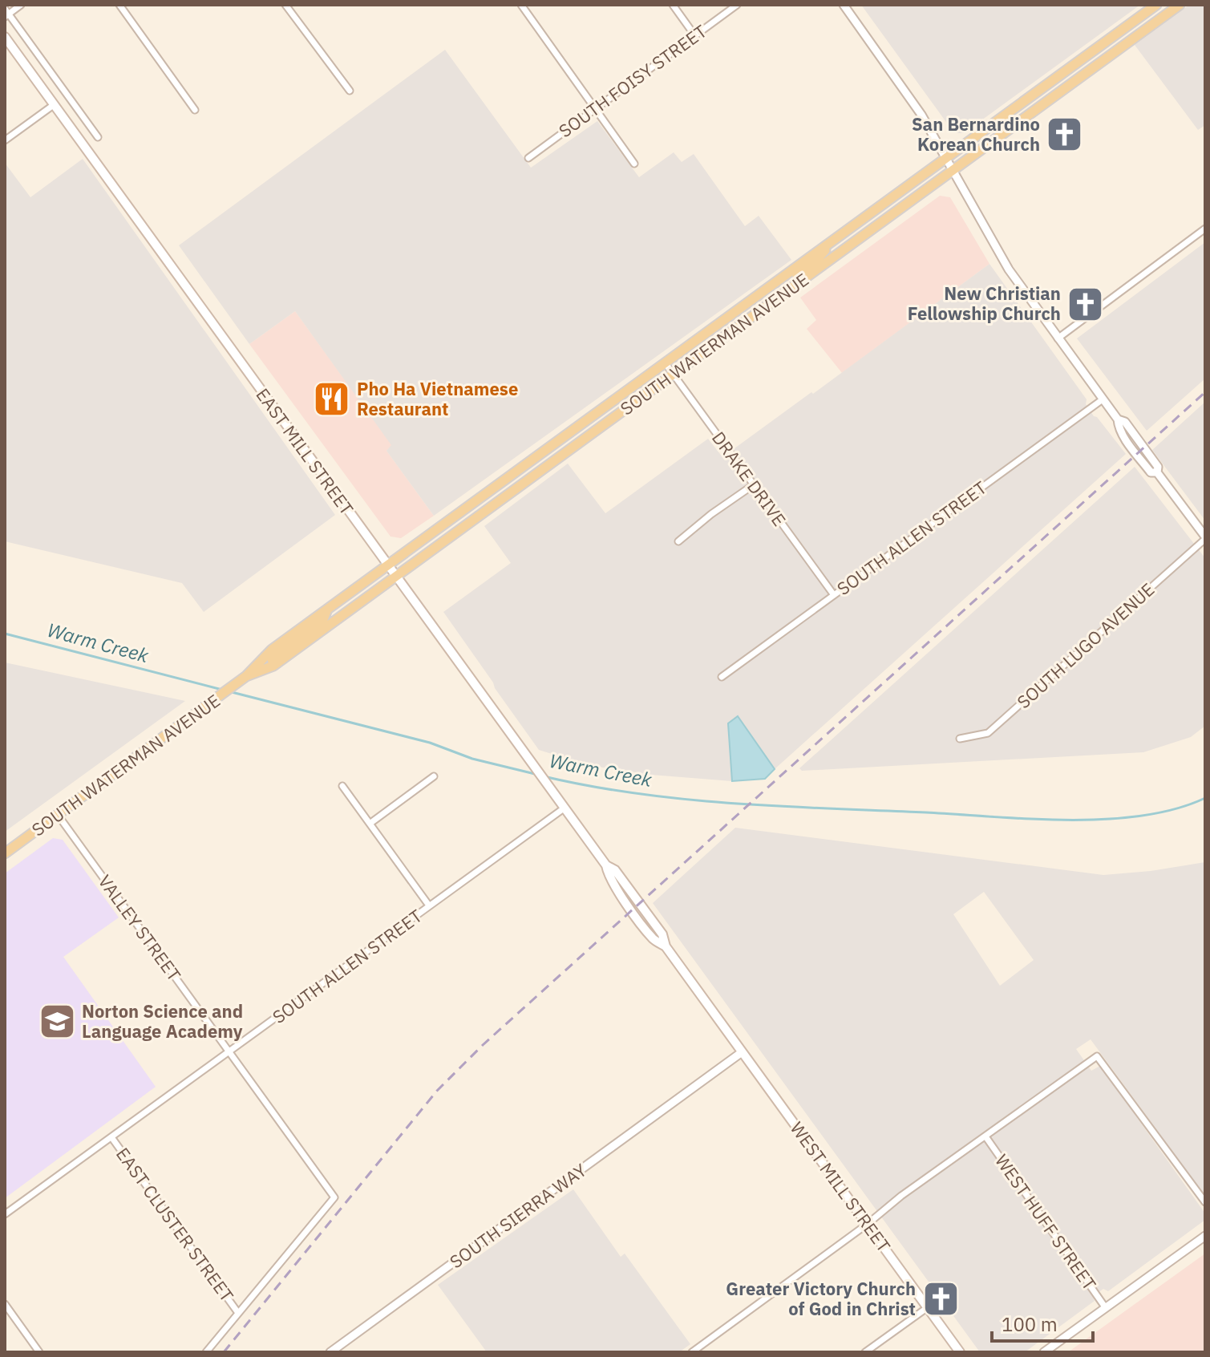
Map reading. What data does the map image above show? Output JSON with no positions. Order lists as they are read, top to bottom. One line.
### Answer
{"streets":{"main road":["SOUTH WATERMAN AVENUE","EAST MILL STREET","WEST MILL STREET"],"street":["SOUTH FOISY STREET","DRAKE DRIVE","SOUTH ALLEN STREET","SOUTH LUGO AVENUE","VALLEY STREET","SOUTH SIERRA WAY","WEST HUFF STREET","EAST CLUSTER STREET"]},"crossings":[["SOUTH WATERMAN AVENUE","EAST MILL STREET"],["SOUTH WATERMAN AVENUE","DRAKE DRIVE"],["SOUTH WATERMAN AVENUE","VALLEY STREET"],["EAST MILL STREET","SOUTH ALLEN STREET"],["EAST MILL STREET","WEST MILL STREET"],["EAST MILL STREET","SOUTH SIERRA WAY"],["DRAKE DRIVE","SOUTH ALLEN STREET"],["SOUTH ALLEN STREET","VALLEY STREET"],["SOUTH ALLEN STREET","EAST CLUSTER STREET"],["VALLEY STREET","EAST CLUSTER STREET"],["WEST MILL STREET","SOUTH SIERRA WAY"]],"water":["Warm Creek"],"places":{"church":["San Bernardino Korean Church","New Christian Fellowship Church","Greater Victory Church of God in Christ"],"restaurant":["Pho Ha Vietnamese Restaurant"],"school or university":["Norton Science and Language Academy"]},"scale_bar":"100 m"}
